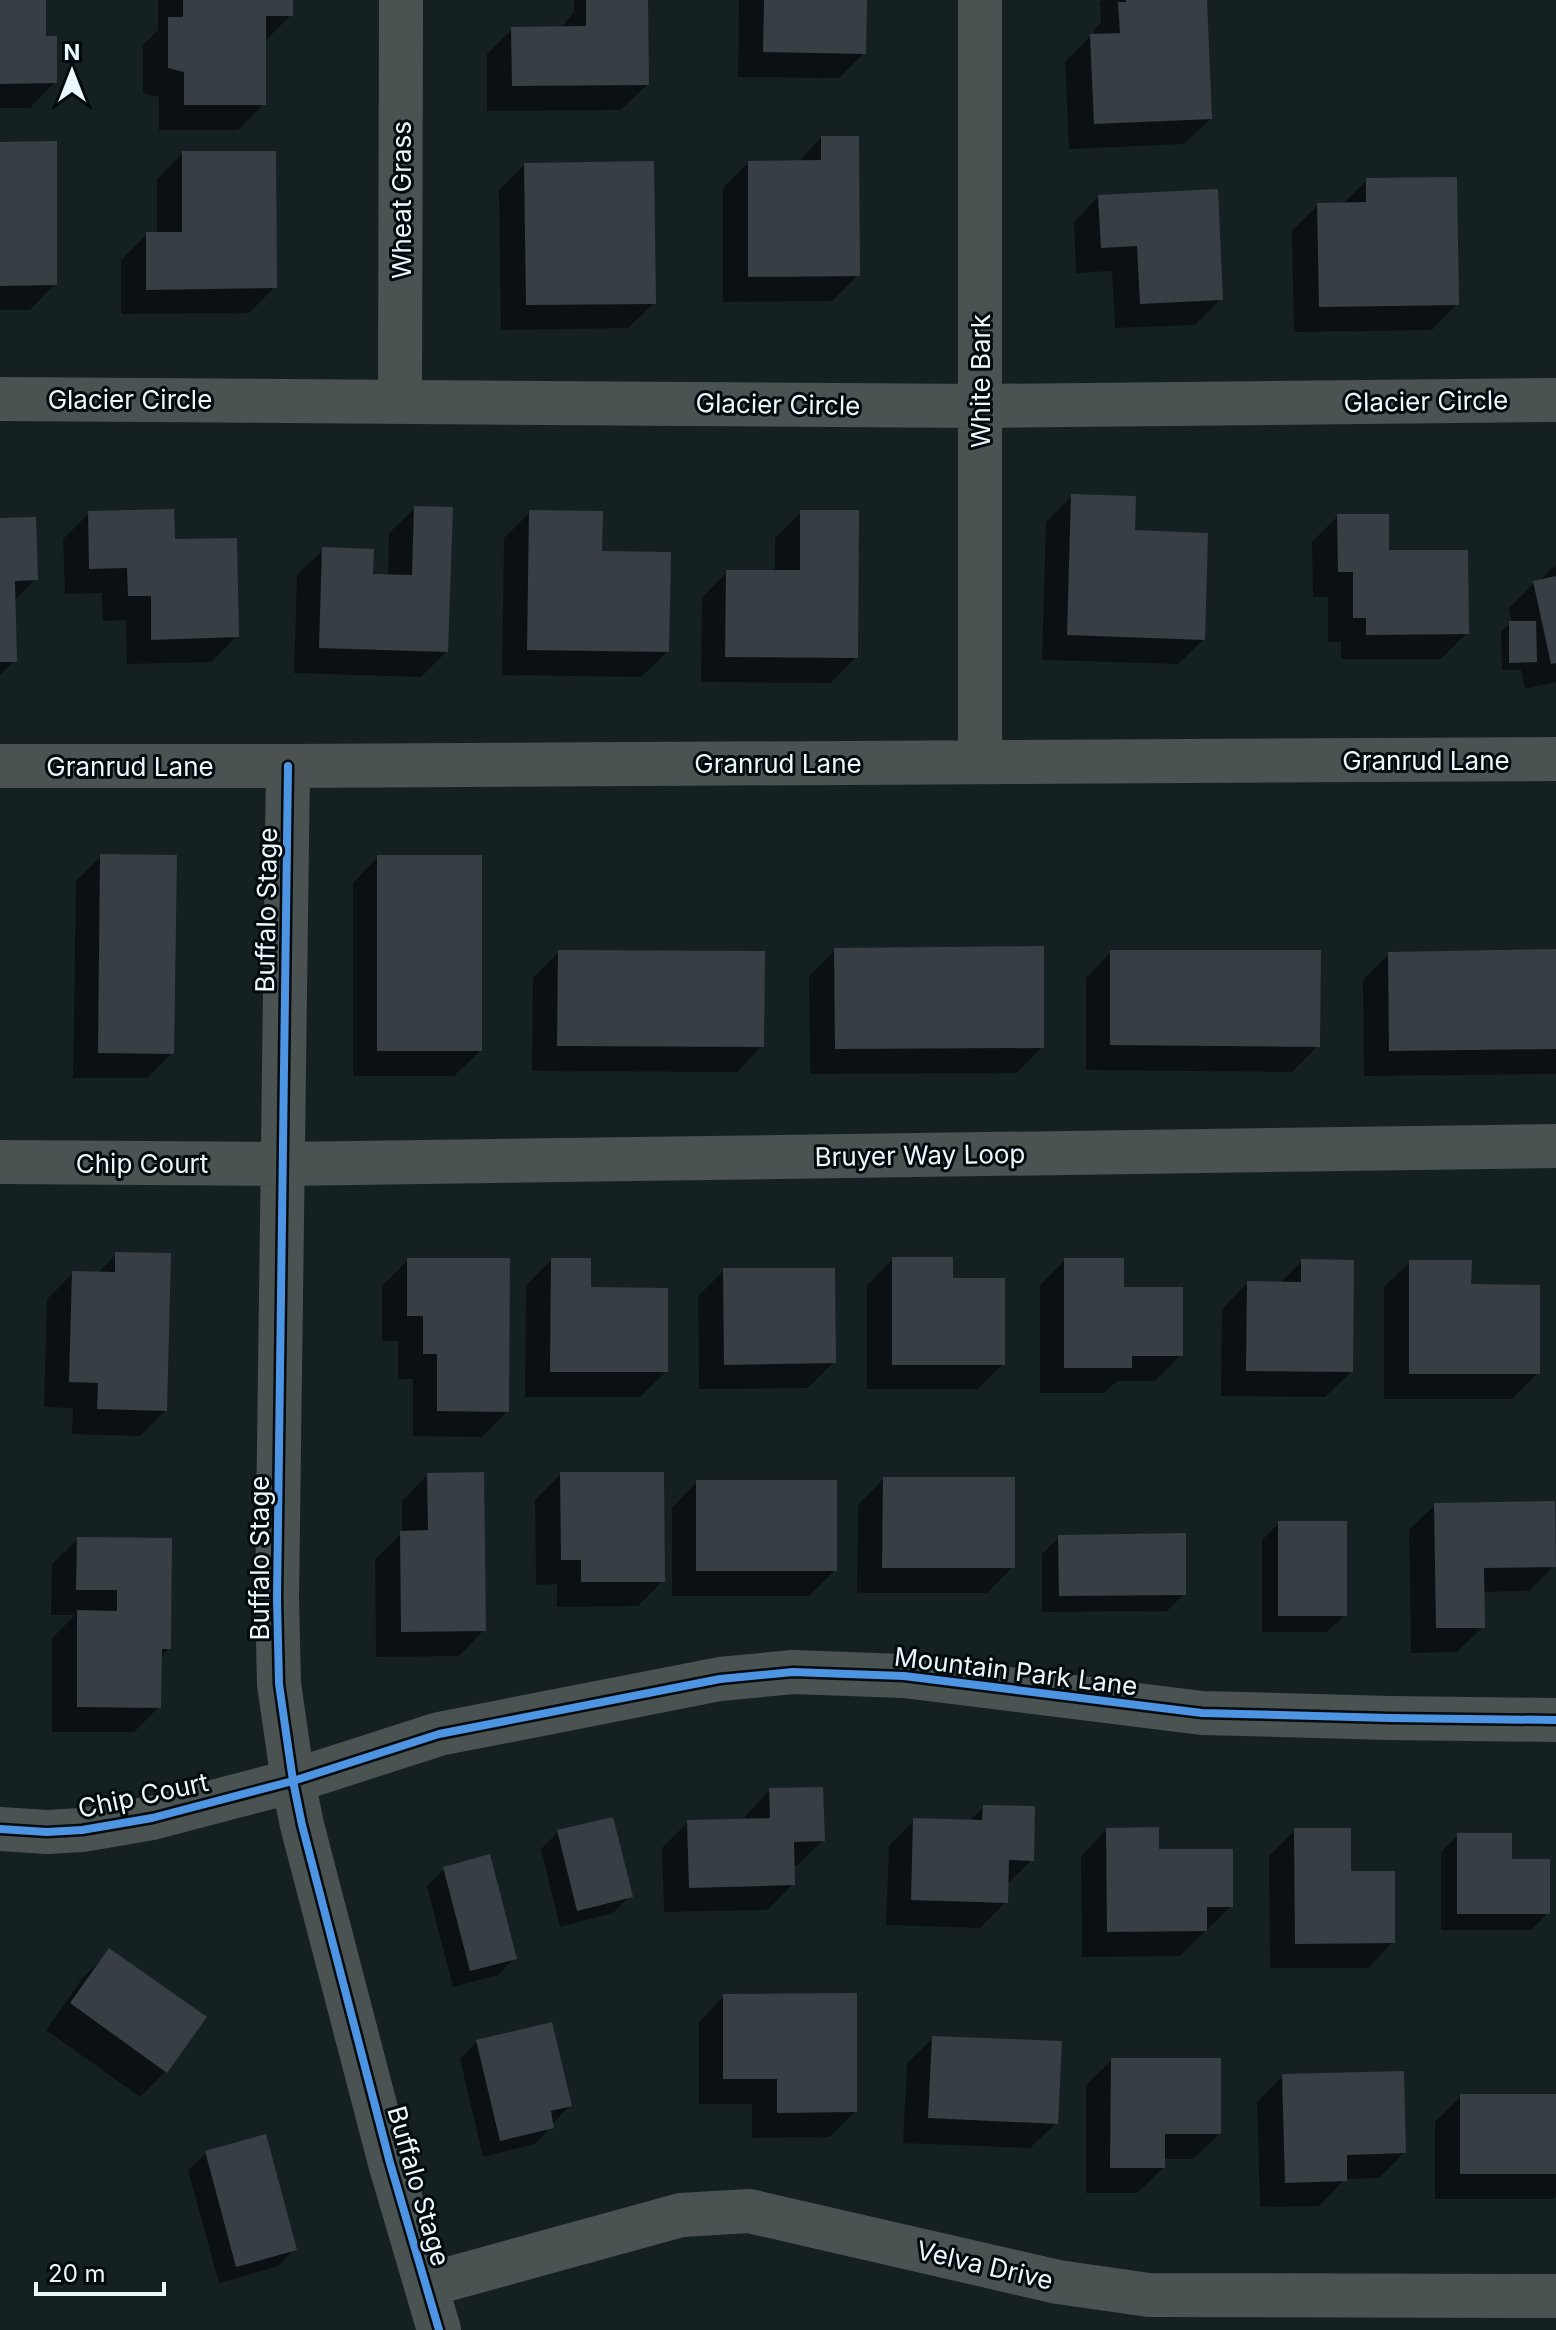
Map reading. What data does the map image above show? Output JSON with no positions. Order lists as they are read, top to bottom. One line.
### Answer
{"streets":{"street":["Wheat Grass","White Bark","Glacier Circle","Granrud Lane","Buffalo Stage","Bruyer Way Loop","Chip Court","Mountain Park Lane","Velva Drive"]},"crossings":[["Wheat Grass","Glacier Circle"],["White Bark","Glacier Circle"],["White Bark","Granrud Lane"],["Granrud Lane","Buffalo Stage"],["Buffalo Stage","Bruyer Way Loop"],["Buffalo Stage","Chip Court"],["Buffalo Stage","Mountain Park Lane"],["Buffalo Stage","Velva Drive"],["Bruyer Way Loop","Chip Court"],["Chip Court","Mountain Park Lane"]],"scale_bar":"20 m","north":"top"}
